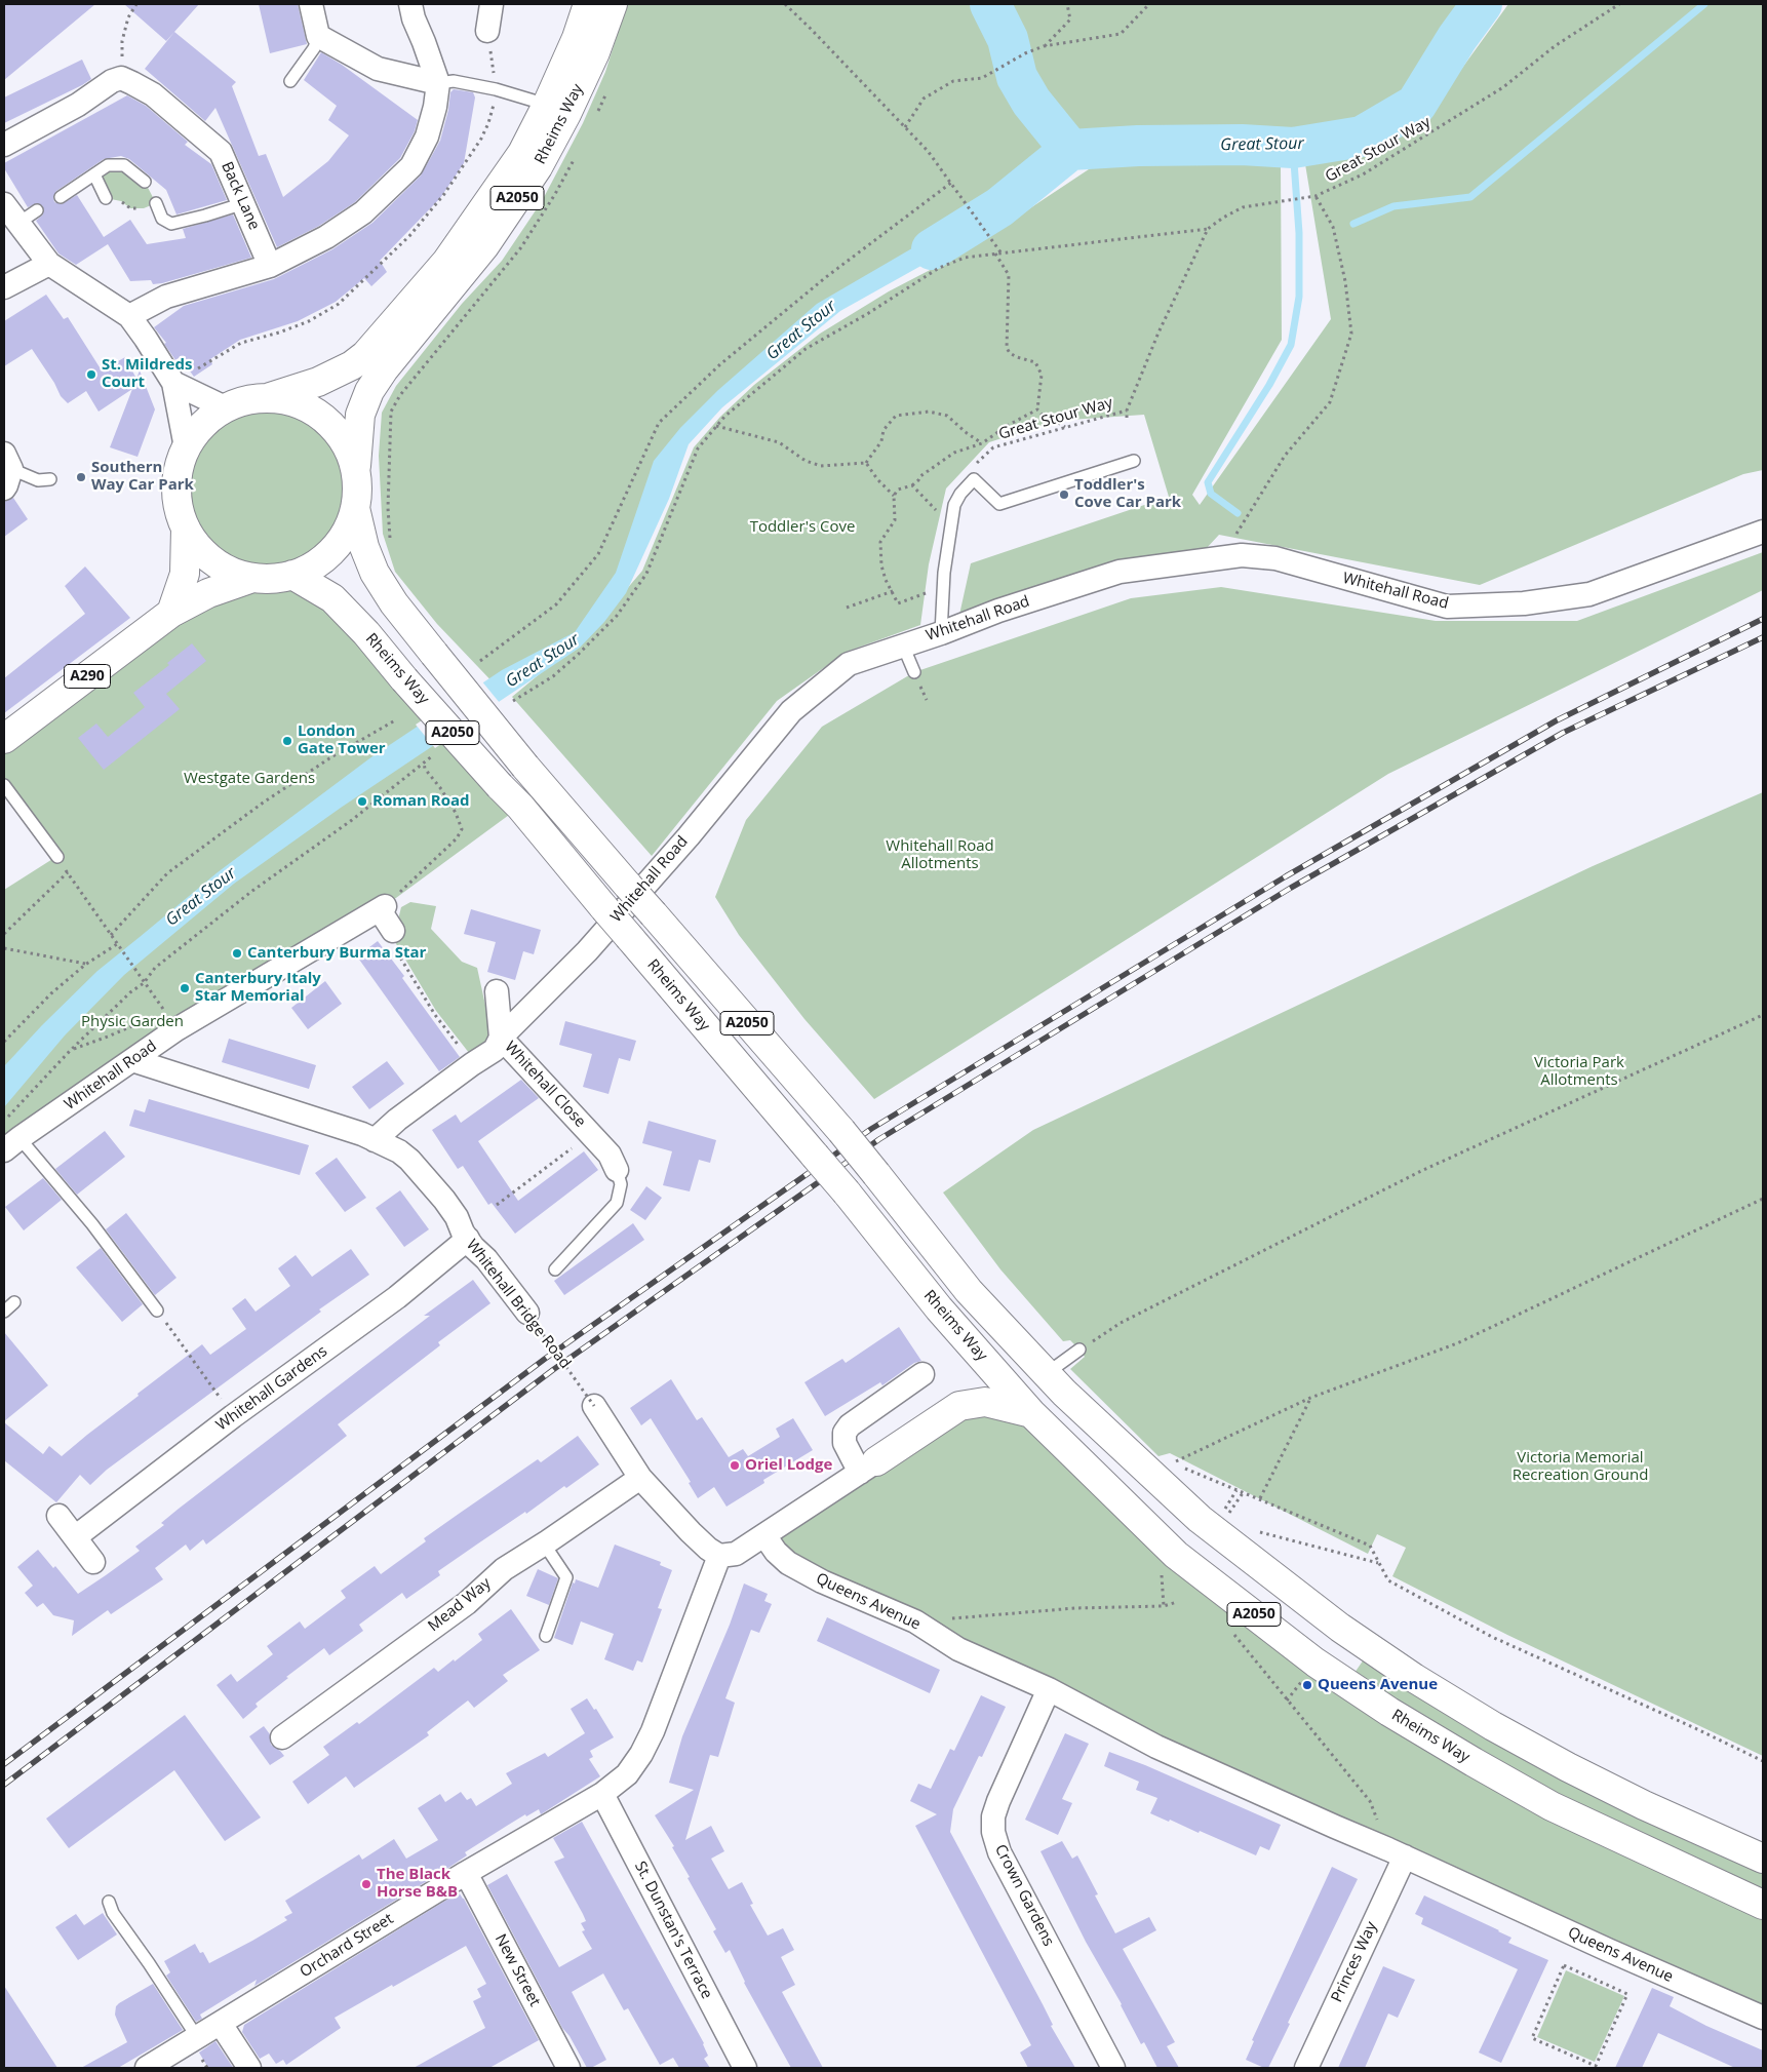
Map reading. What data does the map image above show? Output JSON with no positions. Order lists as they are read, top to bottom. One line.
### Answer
{"streets":{"main road":["Rheims Way","A2050","A290"],"street":["Back Lane","Whitehall Road","Whitehall Close","Whitehall Bridge Road","Whitehall Gardens","Queens Avenue","Mead Way","Crown Gardens","St. Dunstan's Terrace","Orchard Street","Princes Way","New Street"],"path":["Great Stour Way"]},"crossings":[["Rheims Way","A2050"],["Rheims Way","A290"],["A2050","A290"],["Whitehall Road","Whitehall Close"],["Whitehall Road","Whitehall Bridge Road"],["Whitehall Bridge Road","Whitehall Gardens"],["Queens Avenue","Crown Gardens"],["Queens Avenue","Princes Way"],["St. Dunstan's Terrace","Orchard Street"],["Orchard Street","New Street"]],"water":["Great Stour"],"parks":["Toddler's Cove","Westgate Gardens","Whitehall Road Allotments","Physic Garden","Victoria Park Allotments","Victoria Memorial Recreation Ground"],"places":["St. Mildreds Court","Southern Way Car Park","Toddler's Cove Car Park","London Gate Tower","Roman Road","Canterbury Burma Star","Canterbury Italy Star Memorial","Oriel Lodge","Queens Avenue","The Black Horse B&B"]}
